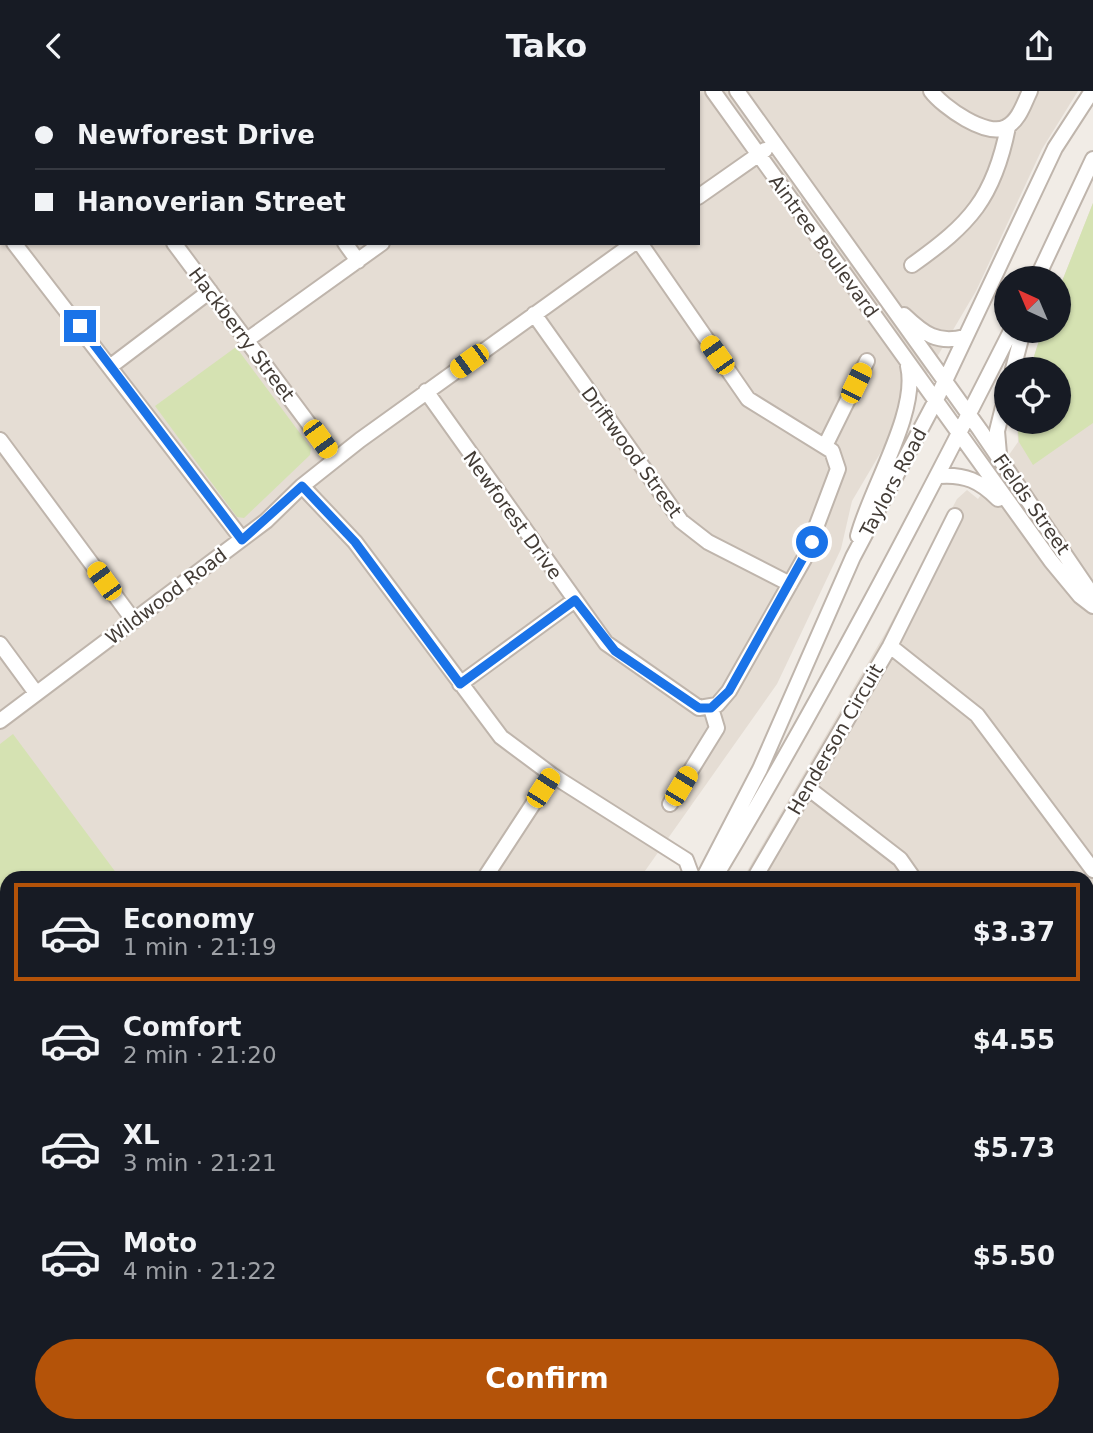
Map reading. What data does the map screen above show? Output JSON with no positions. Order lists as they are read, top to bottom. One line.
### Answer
{"streets":{"street":["Aintree Boulevard","Hackberry Street","Driftwood Street","Taylors Road","Fields Street","Newforest Drive","Wildwood Road","Henderson Circuit"]},"crossings":[["Aintree Boulevard","Taylors Road"],["Aintree Boulevard","Fields Street"],["Hackberry Street","Wildwood Road"],["Driftwood Street","Wildwood Road"],["Taylors Road","Fields Street"],["Newforest Drive","Wildwood Road"]],"north":"top left","page":{"header":"Tako","banner":["Newforest Drive","Hanoverian Street"],"list":[{"name":"Economy","note":"1 min · 21:19","value":"$3.37"},{"name":"Comfort","note":"2 min · 21:20","value":"$4.55"},{"name":"XL","note":"3 min · 21:21","value":"$5.73"},{"name":"Moto","note":"4 min · 21:22","value":"$5.50"}],"buttons":"Confirm"}}
